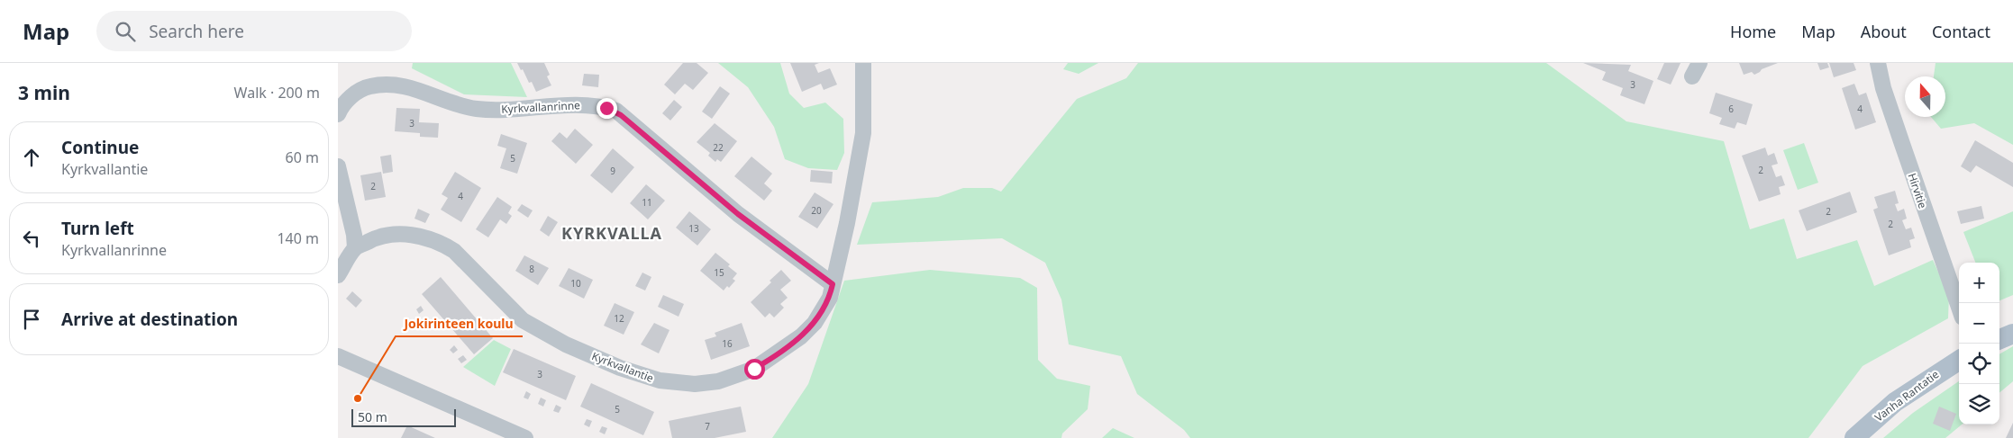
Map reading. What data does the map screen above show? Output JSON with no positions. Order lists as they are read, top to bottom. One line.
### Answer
{"streets":{"main road":["Vanha Rantatie"],"street":["Kyrkvallanrinne","Hirvitie","Kyrkvallantie"]},"crossings":[["Kyrkvallanrinne","Kyrkvallantie"]],"districts":["KYRKVALLA"],"places":["Jokirinteen koulu"],"house_numbers":["3","6","4","3","22","5","2","9","2","4","11","20","2","2","13","8","15","10","12","16","3","5","7"],"scale_bar":"50 m","north":"top","page":{"header":"Map","search":"Search here","nav":["Home","Map","About","Contact"],"heading":["3 min","Walk · 200 m"],"list":[["Continue","Kyrkvallantie","60 m"],["Turn left","Kyrkvallanrinne","140 m"],"Arrive at destination"],"map_buttons":["+","−"],"scale":"50 m"}}
